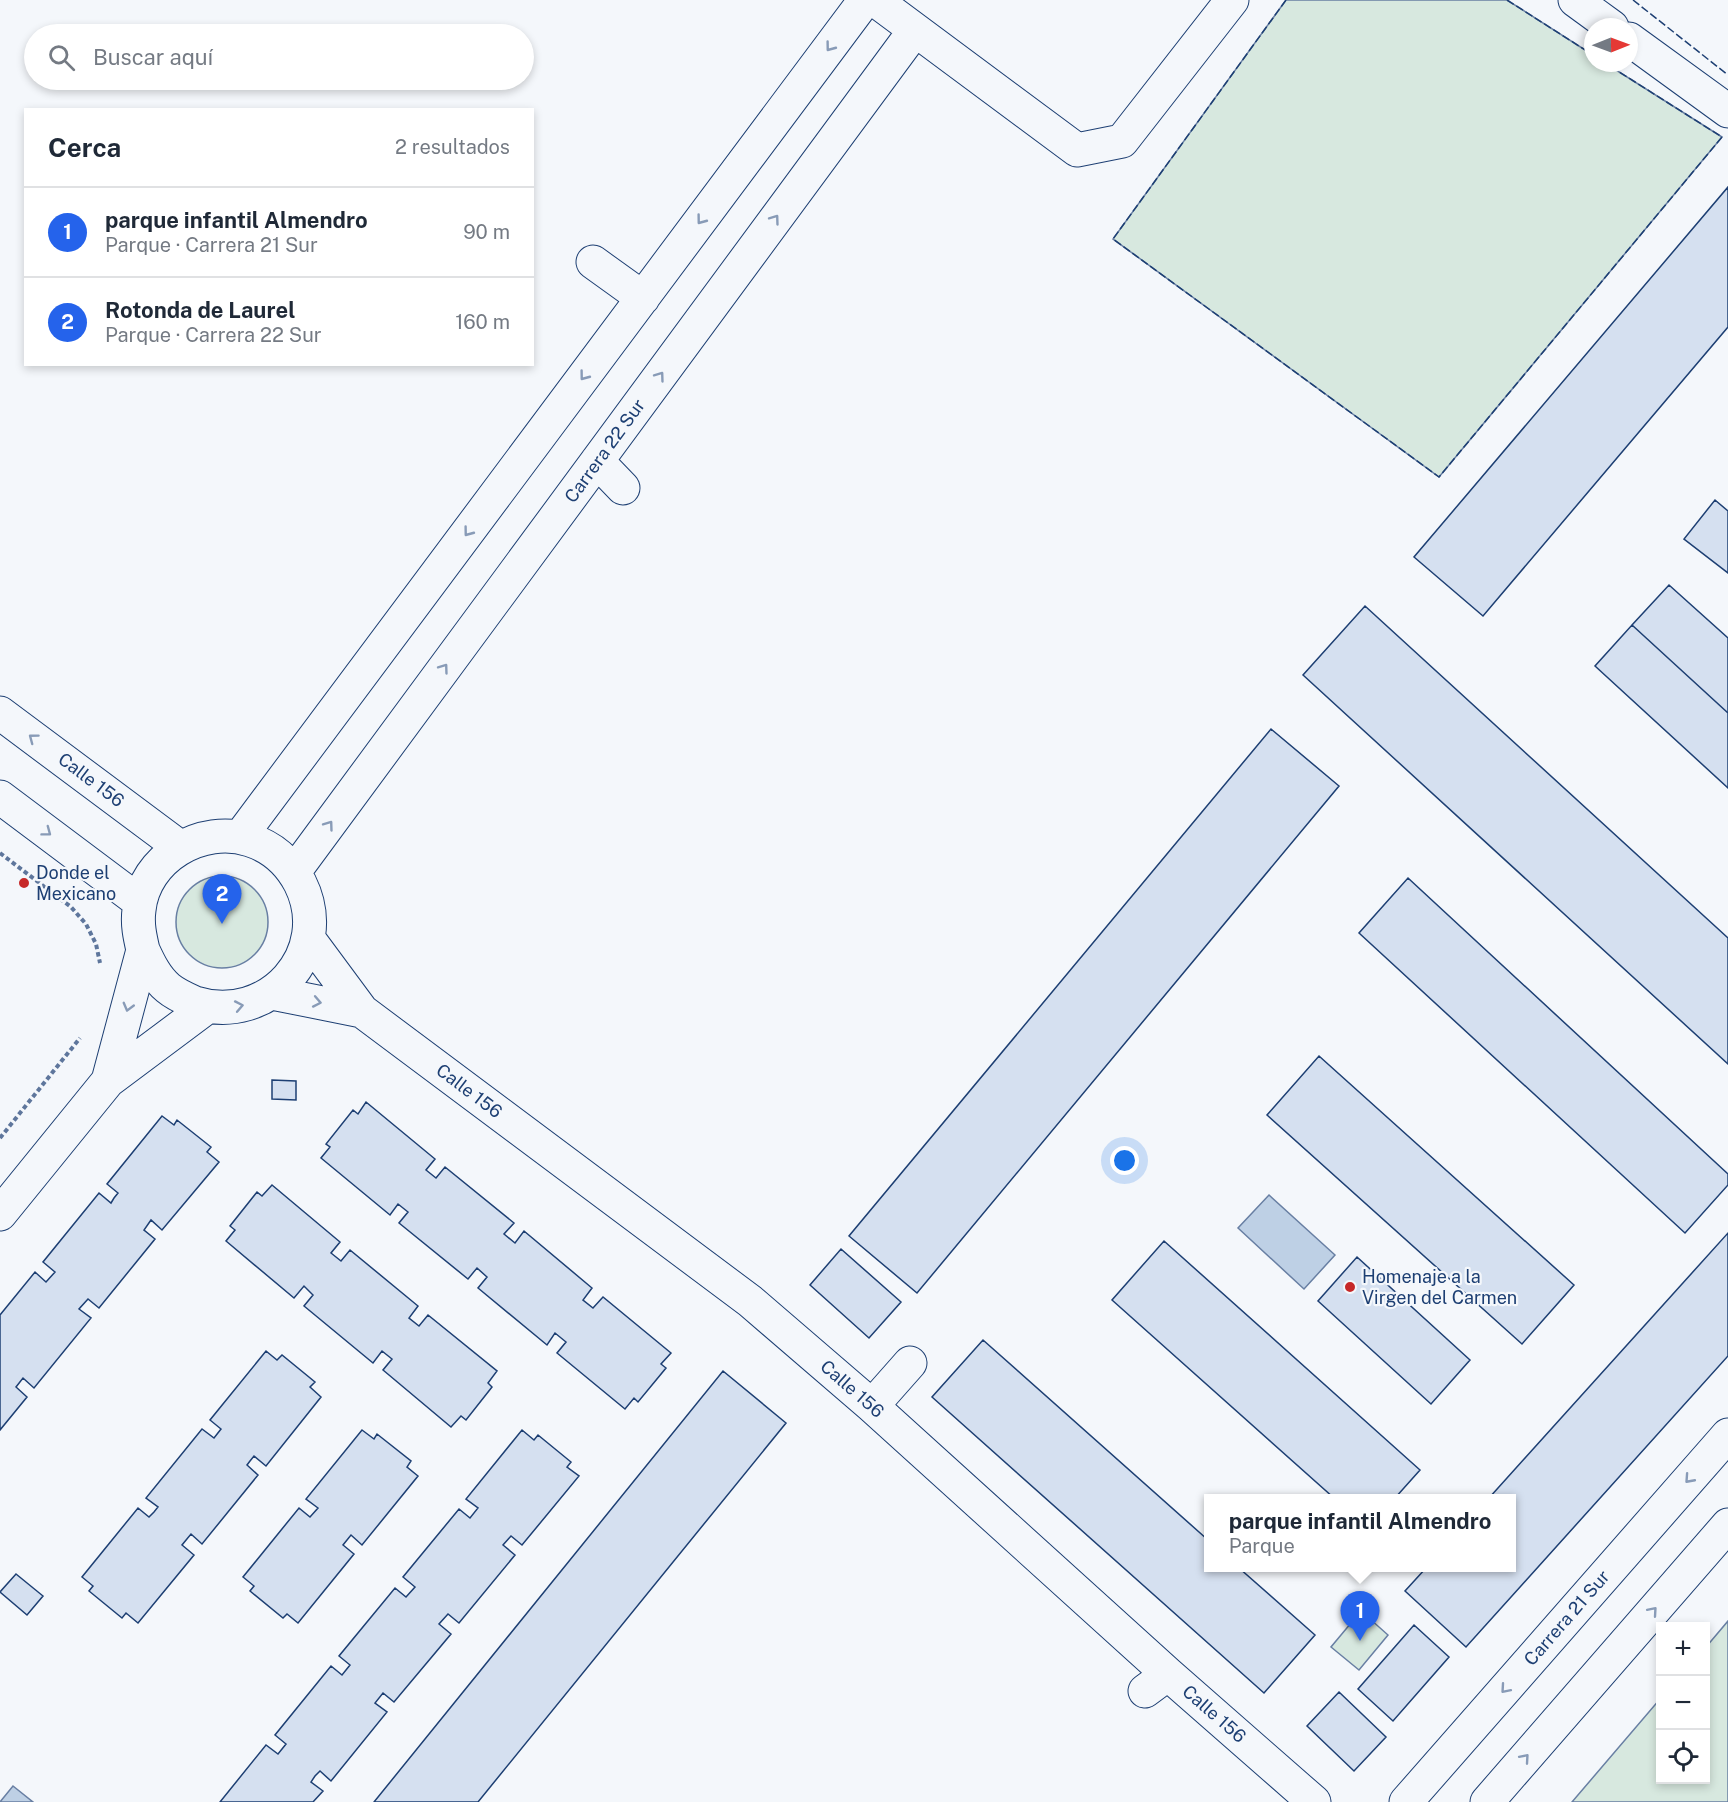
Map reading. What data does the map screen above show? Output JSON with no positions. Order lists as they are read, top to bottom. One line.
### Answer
{"streets":{"street":["Carrera 22 Sur","Calle 156","Carrera 21 Sur"]},"crossings":[["Carrera 22 Sur","Calle 156"]],"places":["Donde el Mexicano","Homenaje a la Virgen del Carmen"],"north":"right","page":{"search":"Buscar aquí","heading":["Cerca","2 resultados"],"list":[{"mark":"1","name":"parque infantil Almendro","note":"Parque · Carrera 21 Sur","value":"90 m"},{"mark":"2","name":"Rotonda de Laurel","note":"Parque · Carrera 22 Sur","value":"160 m"}],"pins":["2","1"],"popup":["parque infantil Almendro","Parque"],"map_buttons":["+","−"]}}
